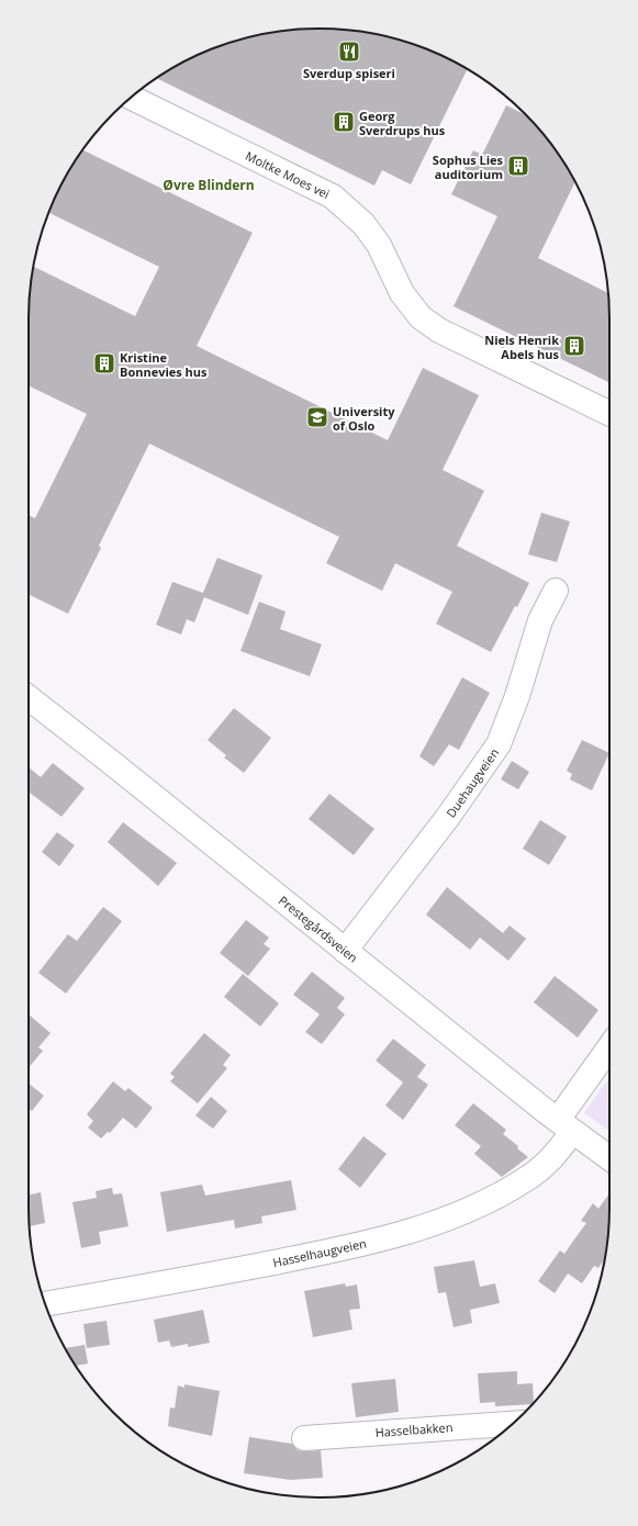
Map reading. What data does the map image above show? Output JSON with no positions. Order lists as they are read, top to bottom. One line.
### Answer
{"streets":{"street":["Moltke Moes vei","Duehaugveien","Prestegårdsveien","Hasselhaugveien","Hasselbakken"]},"crossings":[["Duehaugveien","Prestegårdsveien"],["Prestegårdsveien","Hasselhaugveien"]],"districts":["Øvre Blindern"],"places":{"restaurant":["Sverdup spiseri"],"building":["Georg Sverdrups hus","Sophus Lies auditorium","Niels Henrik Abels hus","Kristine Bonnevies hus"],"school or university":["University of Oslo"]}}
